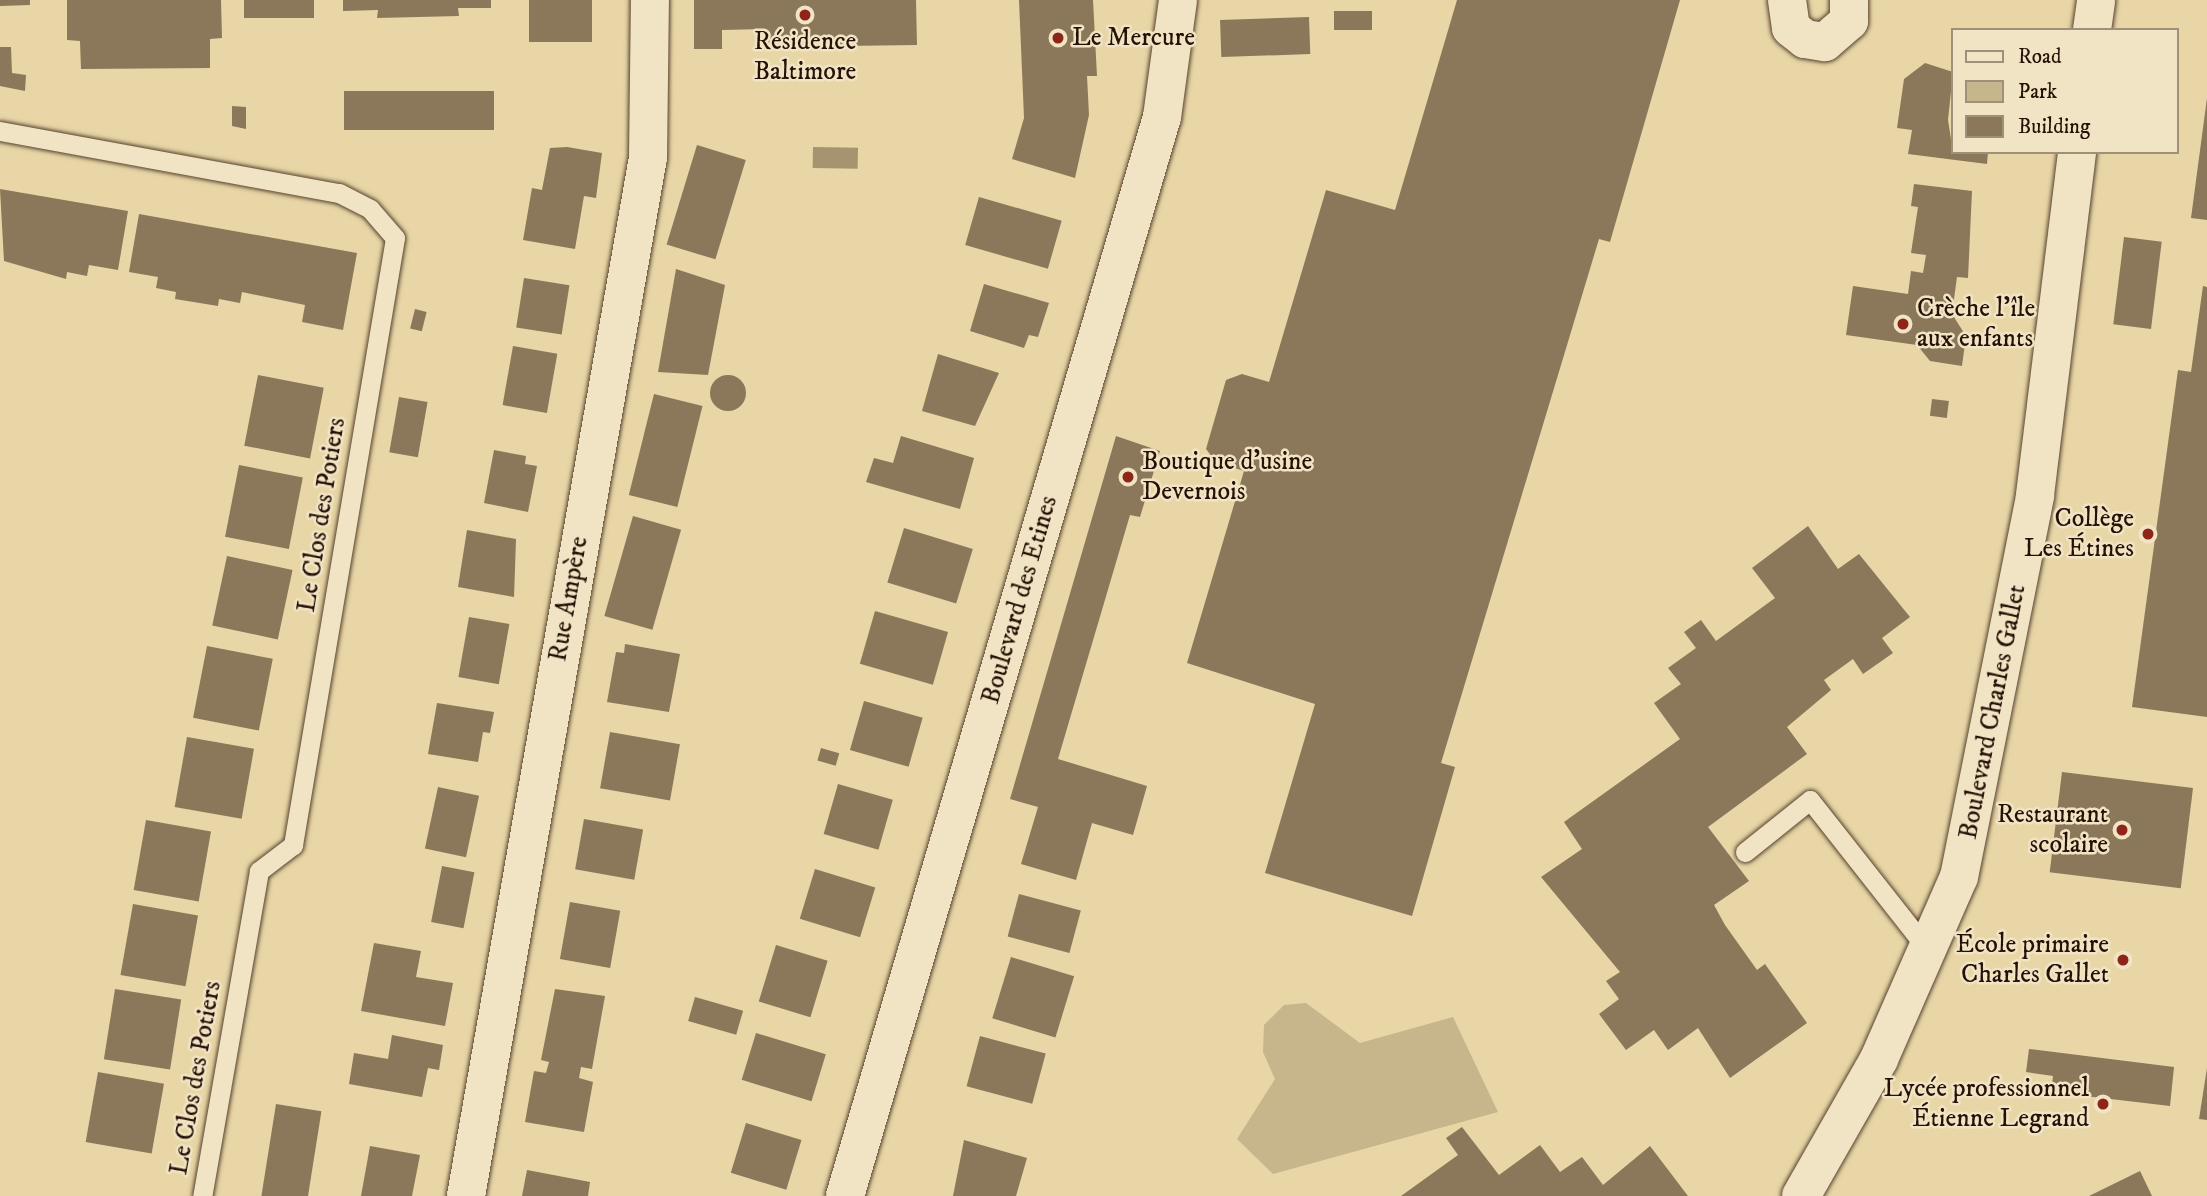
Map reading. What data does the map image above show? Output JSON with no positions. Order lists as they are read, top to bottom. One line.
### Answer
{"streets":{"street":["Rue Ampère","Boulevard des Etines","Boulevard Charles Gallet"],"lane":["Le Clos des Potiers"]},"places":["Résidence Baltimore","Le Mercure","Crèche l'île aux enfants","Boutique d'usine Devernois","Collège Les Étines","Restaurant scolaire","École primaire Charles Gallet","Lycée professionnel Étienne Legrand"],"legend":["Road","Park","Building"]}
